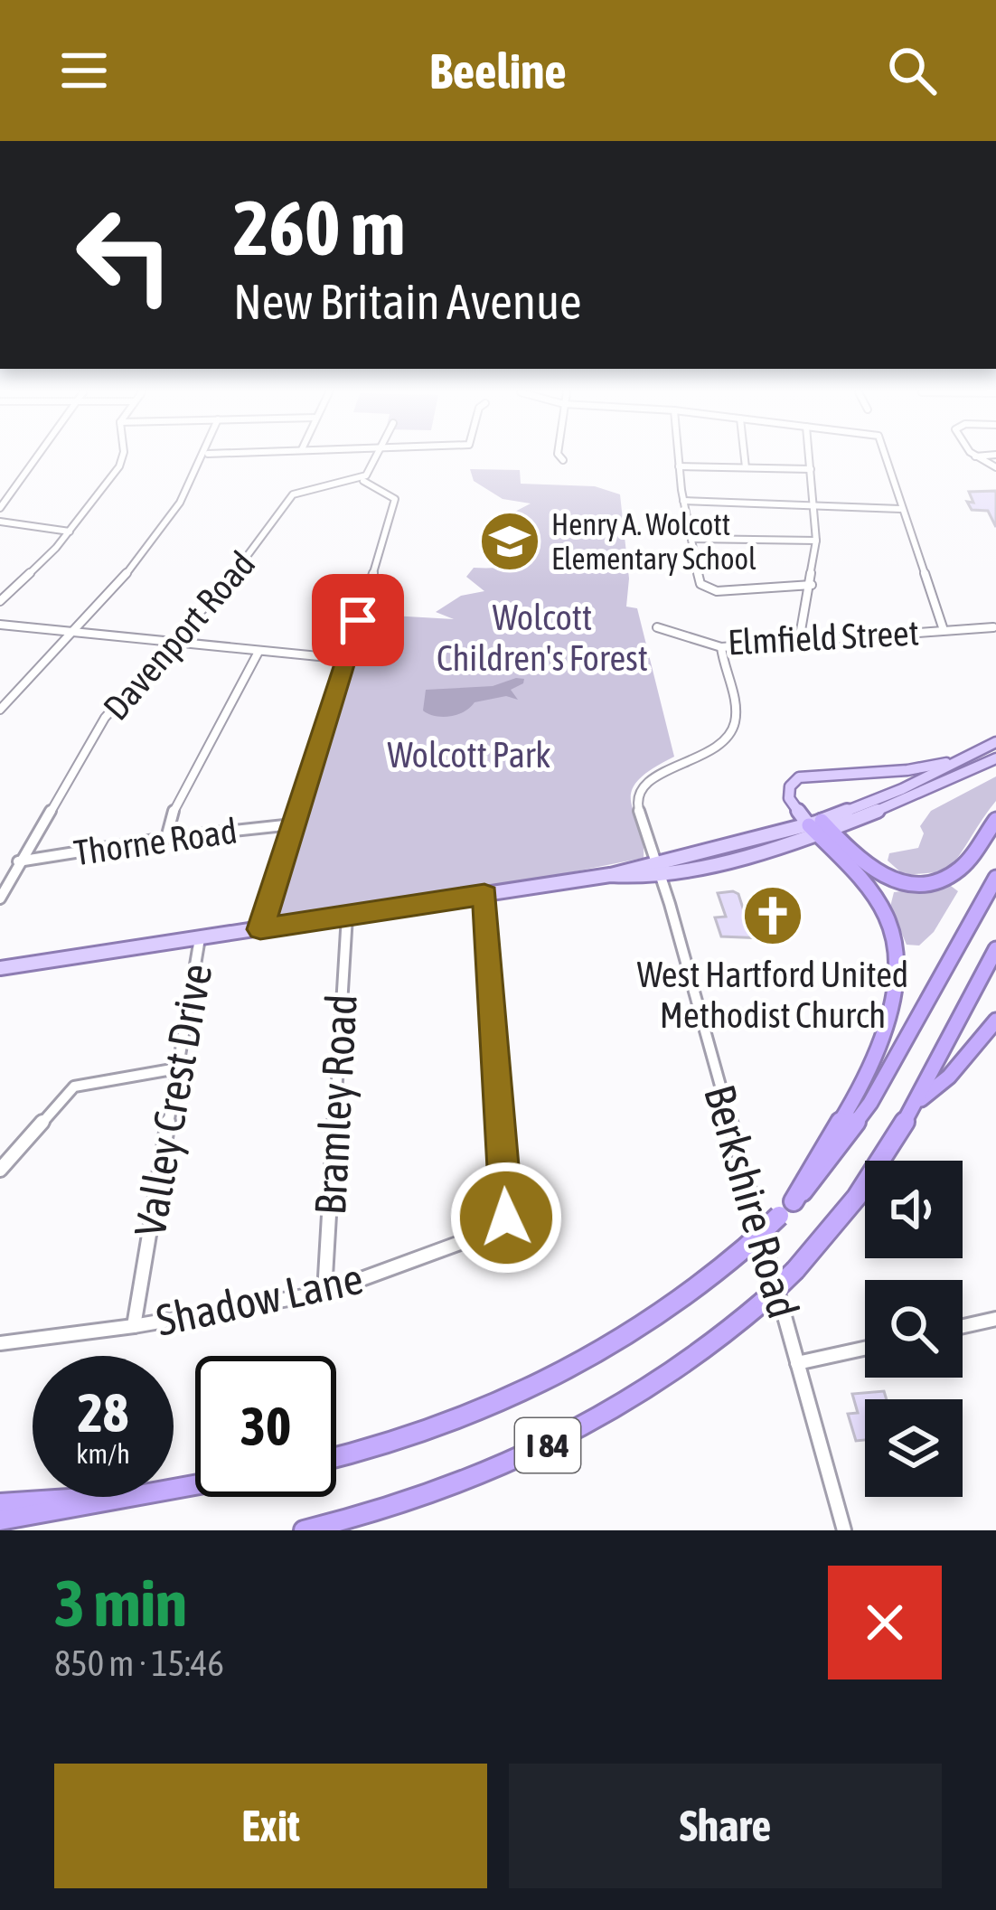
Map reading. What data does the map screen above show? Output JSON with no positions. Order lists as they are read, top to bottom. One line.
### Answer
{"streets":{"highway":["I 84"],"street":["Davenport Road","Elmfield Street","Thorne Road","Valley Crest Drive","Bramley Road","Berkshire Road","Shadow Lane"]},"crossings":[["Davenport Road","Thorne Road"],["Elmfield Street","Berkshire Road"],["Valley Crest Drive","Shadow Lane"],["Bramley Road","Shadow Lane"]],"parks":["Wolcott Children's Forest","Wolcott Park"],"places":{"school or university":["Henry A. Wolcott Elementary School"],"church":["West Hartford United Methodist Church"]},"page":{"header":"Beeline","turn":["260 m","New Britain Avenue"],"speed":"28 km/h","limit":"30","heading":["3 min","850 m · 15:46"],"buttons":["Exit","Share"]}}
